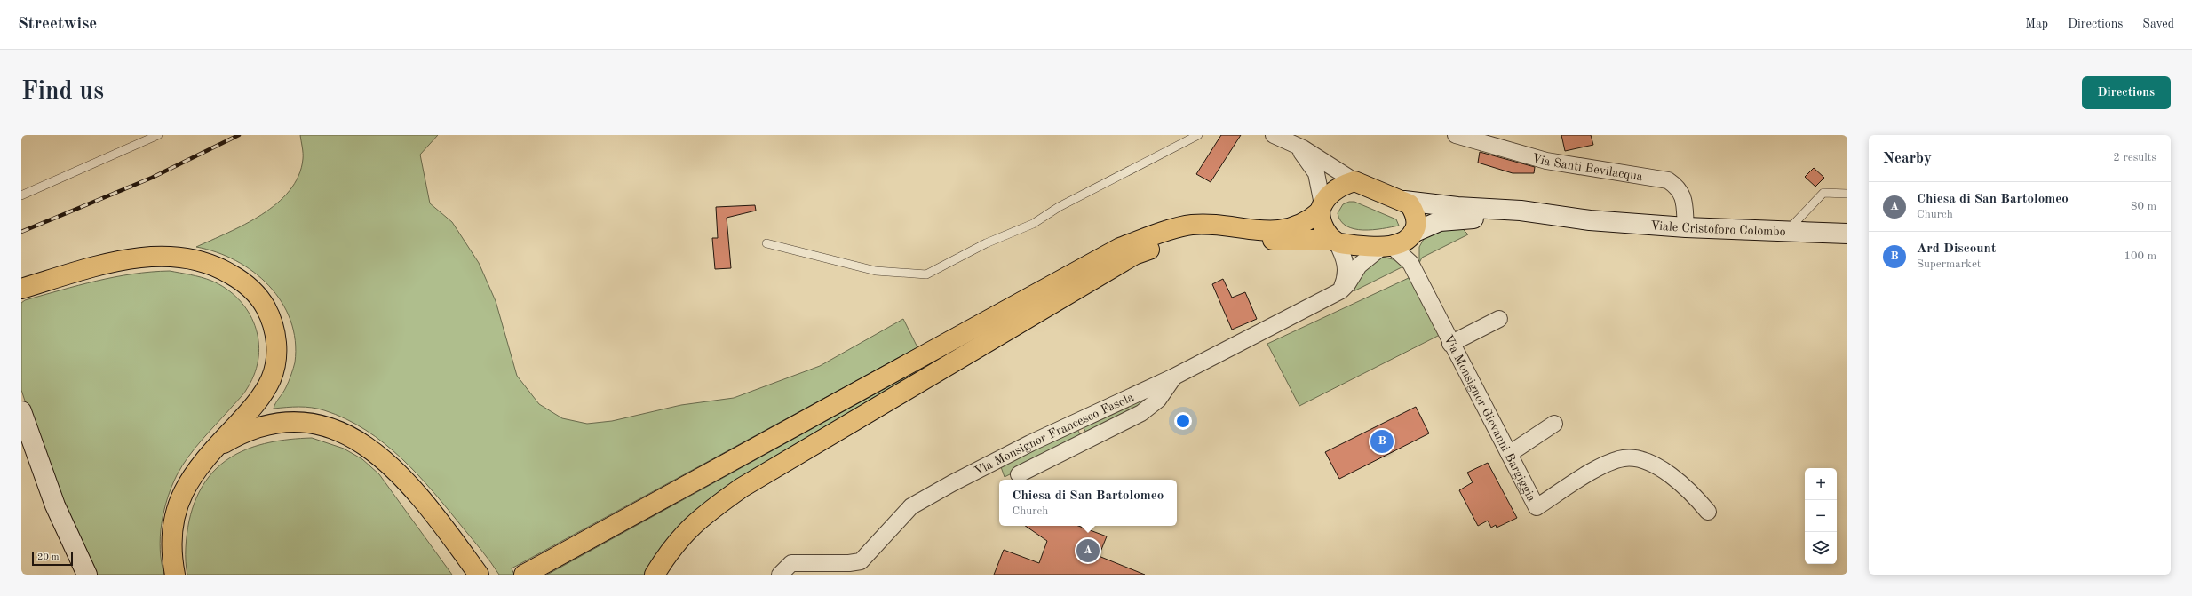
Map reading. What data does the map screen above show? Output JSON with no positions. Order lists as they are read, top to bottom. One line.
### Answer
{"streets":{"main road":["Viale Cristoforo Colombo"],"street":["Via Santi Bevilacqua","Via Monsignor Giovanni Bargiggia","Via Monsignor Francesco Fasola"]},"crossings":[["Via Santi Bevilacqua","Viale Cristoforo Colombo"]],"scale_bar":"20 m","page":{"header":"Streetwise","nav":["Map","Directions","Saved"],"buttons":"Directions","title":"Find us","heading":["Nearby","2 results"],"list":[{"mark":"A","name":"Chiesa di San Bartolomeo","note":"Church","value":"80 m"},{"mark":"B","name":"Ard Discount","note":"Supermarket","value":"100 m"}],"pins":["B","A"],"map_buttons":["+","−"],"popup":["Chiesa di San Bartolomeo","Church"],"scale":"20 m"}}
